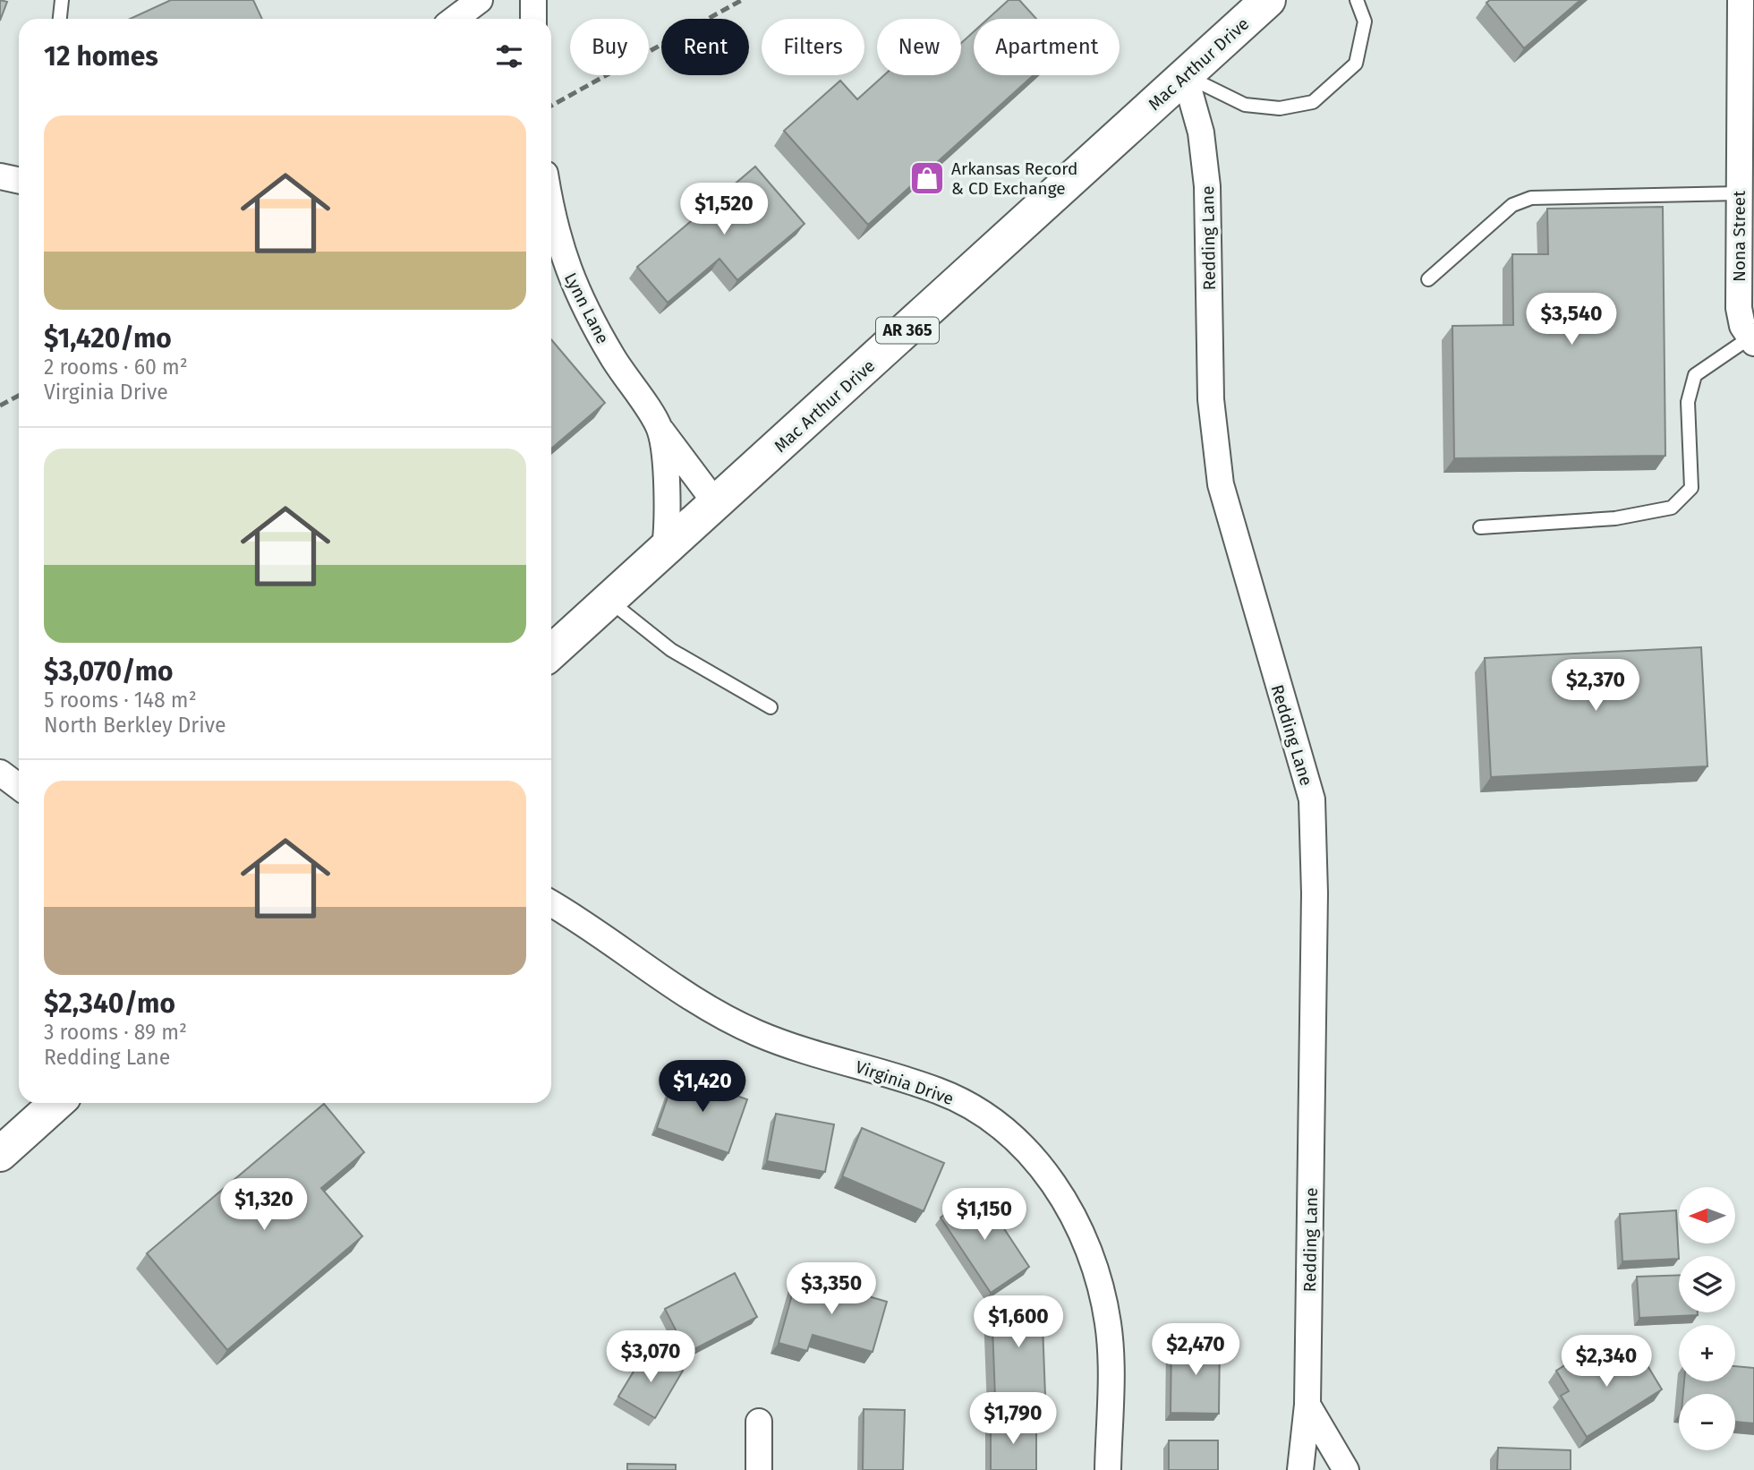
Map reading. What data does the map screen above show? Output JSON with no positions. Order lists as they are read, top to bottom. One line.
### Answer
{"streets":{"main road":["Mac Arthur Drive","AR 365"],"street":["Nona Street","Redding Lane","Lynn Lane","Virginia Drive"]},"crossings":[["Mac Arthur Drive","Redding Lane"],["Mac Arthur Drive","Lynn Lane"]],"places":{"shop":["Arkansas Record & CD Exchange"]},"north":"left","page":{"chip":["Buy","Rent","Filters","New","Apartment"],"heading":"12 homes","list":[{"name":"$1,420/mo","note":"2 rooms · 60 m² · Virginia Drive"},{"name":"$3,070/mo","note":"5 rooms · 148 m² · North Berkley Drive"},{"name":"$2,340/mo","note":"3 rooms · 89 m² · Redding Lane"}],"price":["$1,520","$3,540","$2,370","$1,420","$1,320","$1,150","$3,350","$1,600","$2,470","$3,070","$2,340","$1,790"],"map_buttons":["+","−"]}}
